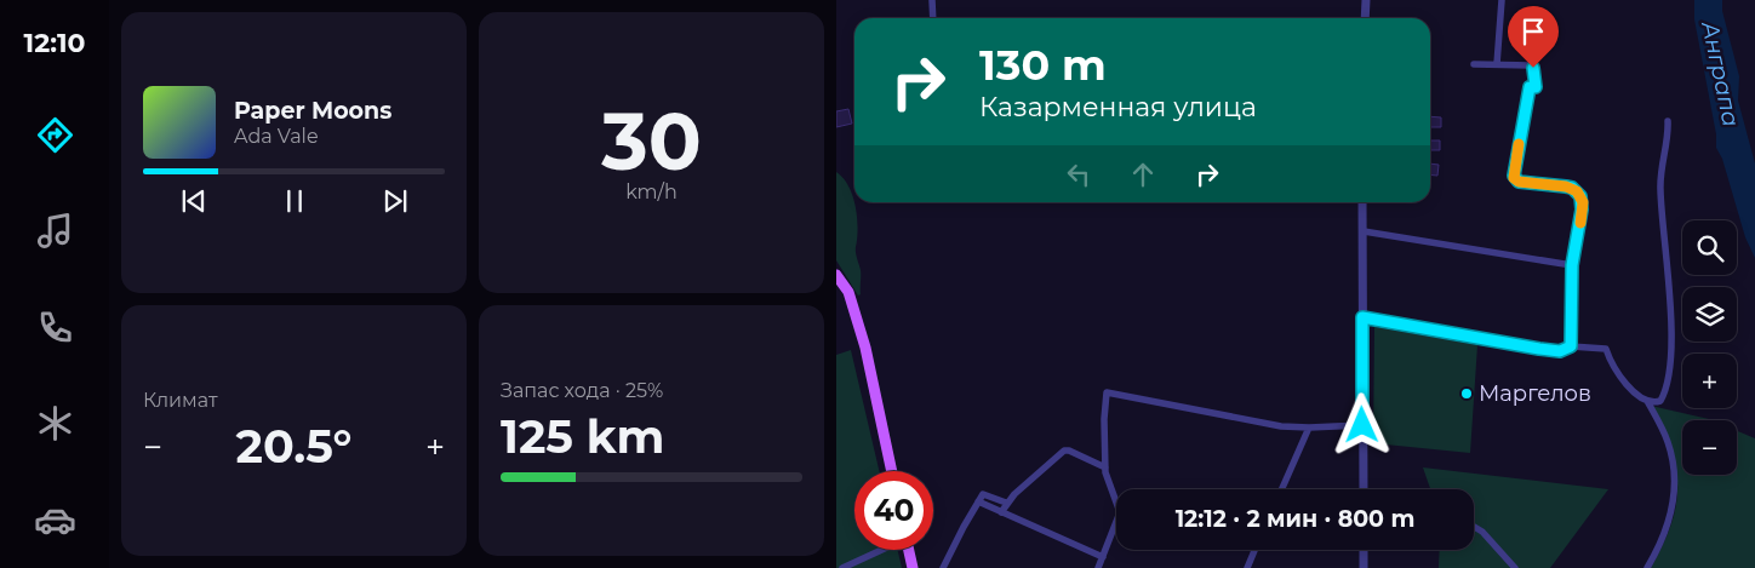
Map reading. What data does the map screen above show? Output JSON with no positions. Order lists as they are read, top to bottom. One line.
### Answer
{"water":["Анграпа"],"places":["Маргелов"],"page":{"tabs":"12:10","tile":[["30","km/h"],"Климат",["Запас хода · 25%","125 km"]],"turn":["130 m","Казарменная улица"],"song":["Paper Moons","Ada Vale"],"map_buttons":["+","−"],"heat":["−","20.5°","+"],"limit":"40","trip":"12:12 · 2 мин · 800 m"}}
